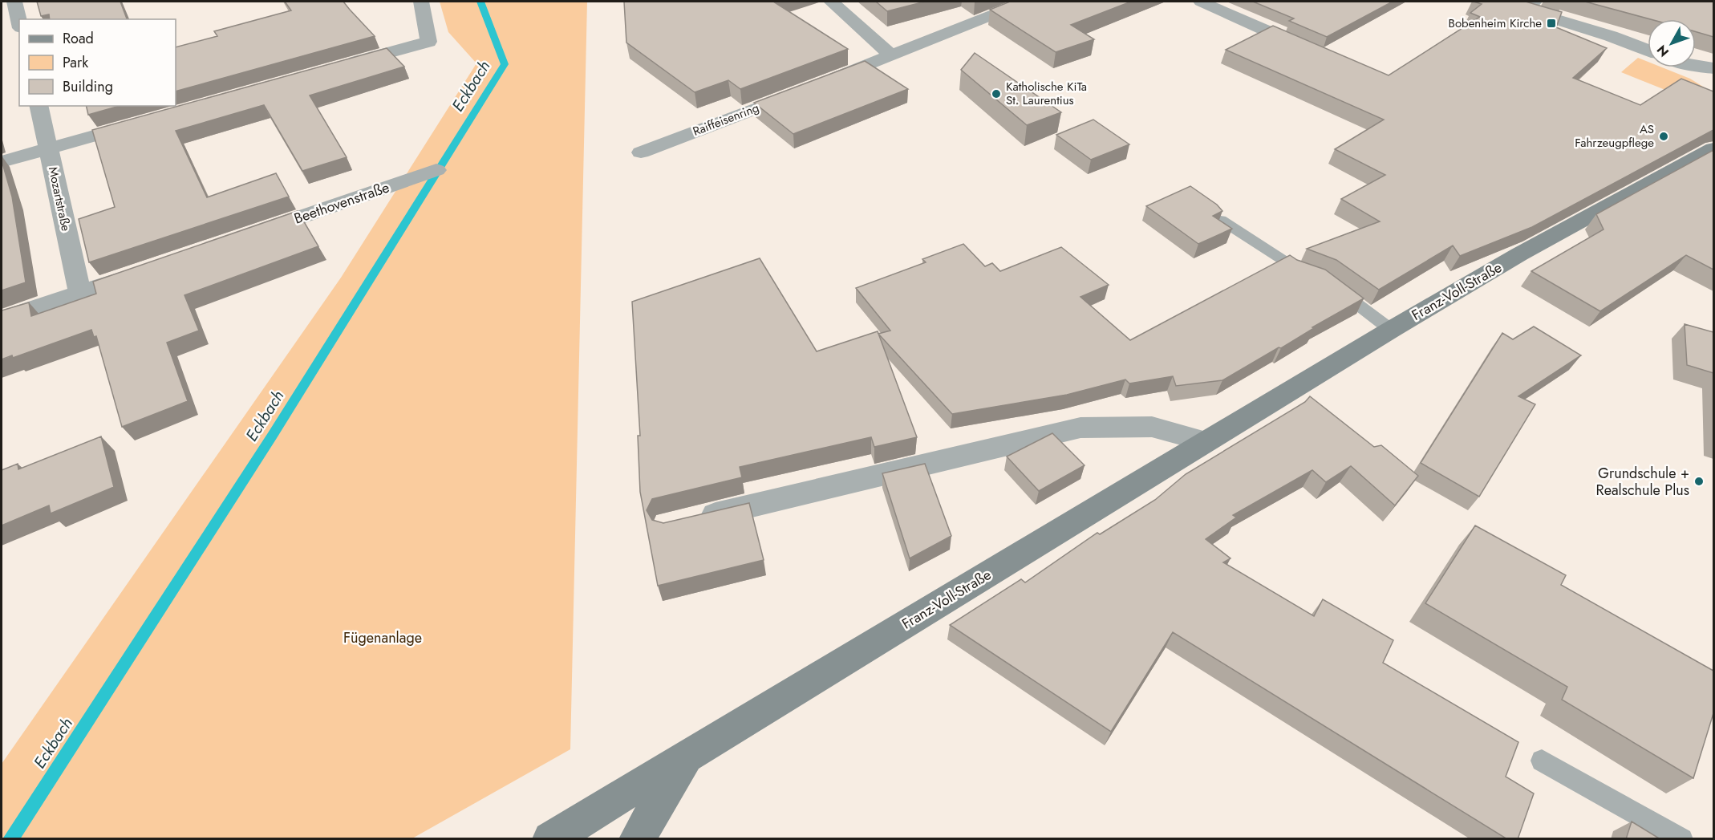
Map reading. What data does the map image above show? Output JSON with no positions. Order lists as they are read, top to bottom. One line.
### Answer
{"streets":{"main road":["Franz-Voll-Straße"],"street":["Raiffeisenring","Mozartstraße","Beethovenstraße"]},"water":["Eckbach"],"parks":["Fügenanlage"],"places":{"transit":["Bobenheim Kirche"],"other":["Katholische KiTa St. Laurentius","AS Fahrzeugpflege","Grundschule + Realschule Plus"]},"legend":["Road","Park","Building"],"north":"bottom left"}
